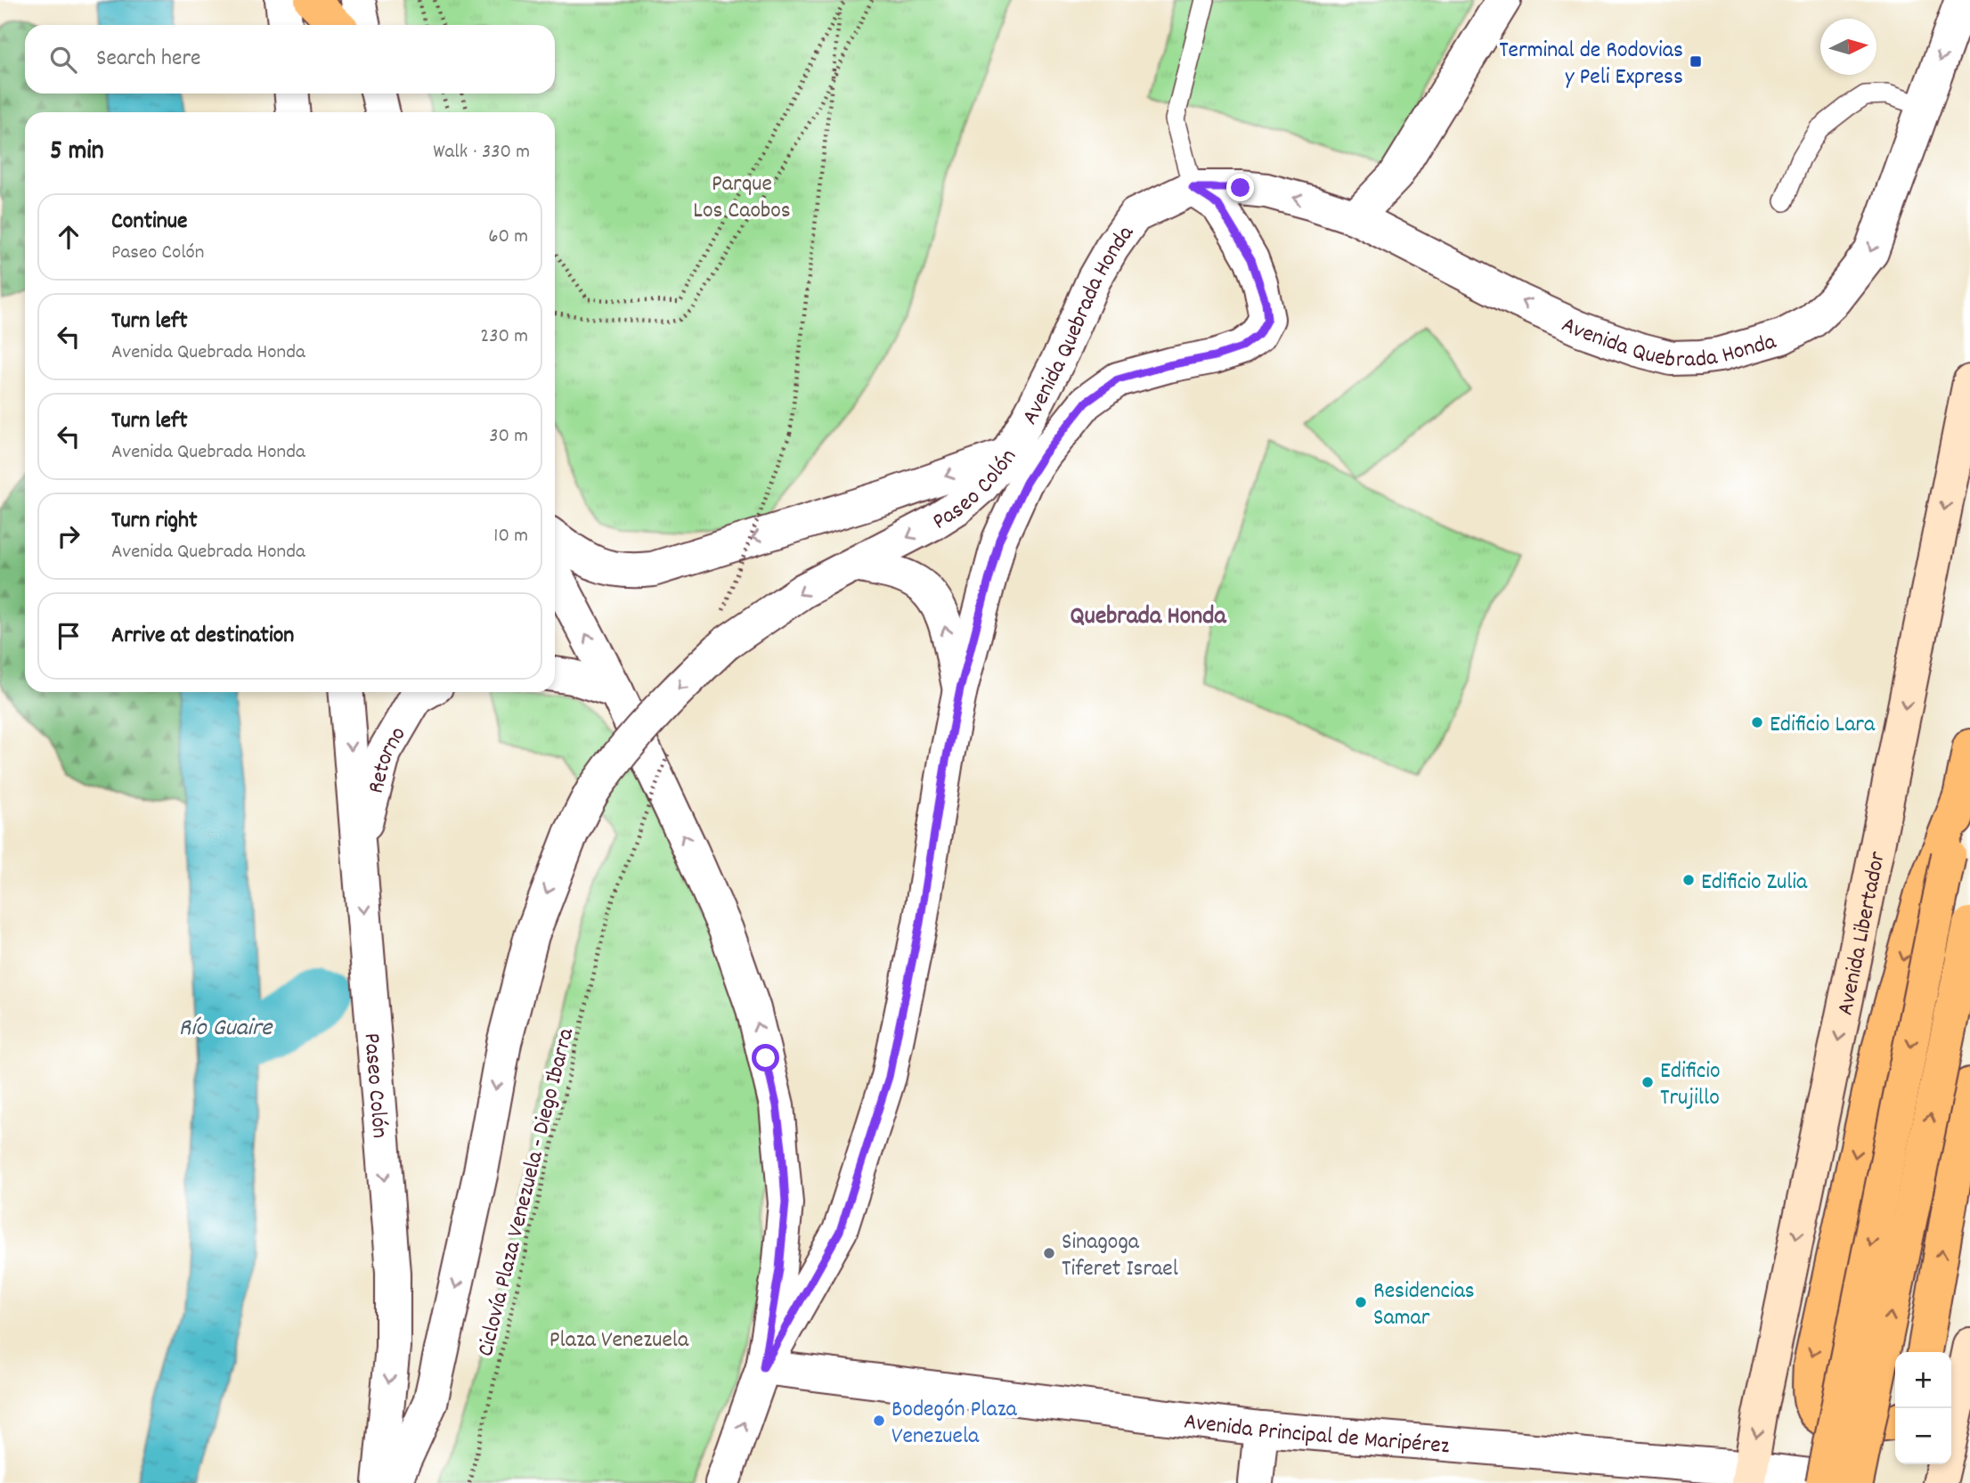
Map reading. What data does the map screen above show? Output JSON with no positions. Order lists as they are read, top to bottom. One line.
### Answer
{"streets":{"main road":["Avenida Libertador"],"street":["Avenida Quebrada Honda","Paseo Colón","Retorno","Avenida Principal de Maripérez"],"path":["Ciclovía Plaza Venezuela - Diego Ibarra"]},"crossings":[["Avenida Quebrada Honda","Paseo Colón"],["Avenida Quebrada Honda","Avenida Principal de Maripérez"],["Paseo Colón","Retorno"],["Avenida Libertador","Avenida Principal de Maripérez"]],"one_way":["Paseo Colón"],"districts":["Quebrada Honda"],"water":["Río Guaire"],"parks":["Parque Los Caobos","Plaza Venezuela"],"places":{"transit":["Terminal de Rodovias y Peli Express"],"other":["Edificio Lara","Edificio Zulia","Edificio Trujillo","Sinagoga Tiferet Israel","Residencias Samar","Bodegón Plaza Venezuela"]},"north":"right","page":{"search":"Search here","heading":["5 min","Walk · 330 m"],"list":[["Continue","Paseo Colón","60 m"],["Turn left","Avenida Quebrada Honda","230 m"],["Turn left","Avenida Quebrada Honda","30 m"],["Turn right","Avenida Quebrada Honda","10 m"],"Arrive at destination"],"map_buttons":["+","−"]}}
